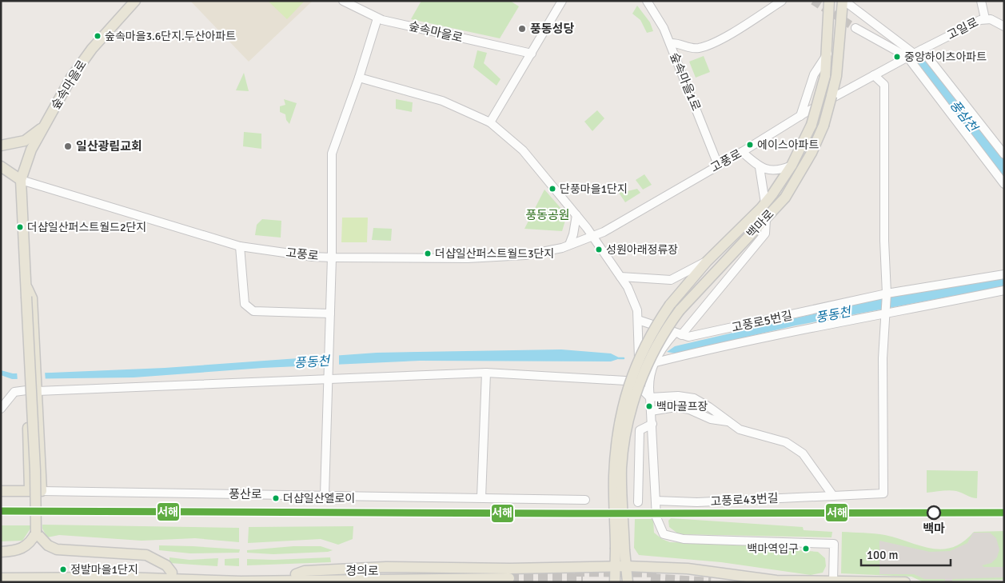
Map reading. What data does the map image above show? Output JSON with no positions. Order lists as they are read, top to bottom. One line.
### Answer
{"streets":{"main road":["숲속마을로","백마로","풍산로","경의로"],"street":["고일로","숲속마을1로","고풍로","고풍로5번길","고풍로43번길"]},"crossings":[["고일로","고풍로"],["숲속마을로","고풍로"],["숲속마을1로","고풍로"],["고풍로5번길","고풍로43번길"]],"water":["풍삼천","풍동천"],"parks":["풍동공원"],"places":["풍동성당","숲속마을3.6단지.두산아파트","중앙하이츠아파트","에이스아파트","일산광림교회","단풍마을1단지","더샵일산퍼스트월드2단지","성원아래정류장","더샵일산퍼스트월드3단지","백마골프장","더샵일산엘로이","백마","백마역입구","정발마을1단지"],"lines":["transit line 서해"],"scale_bar":"100 m"}
